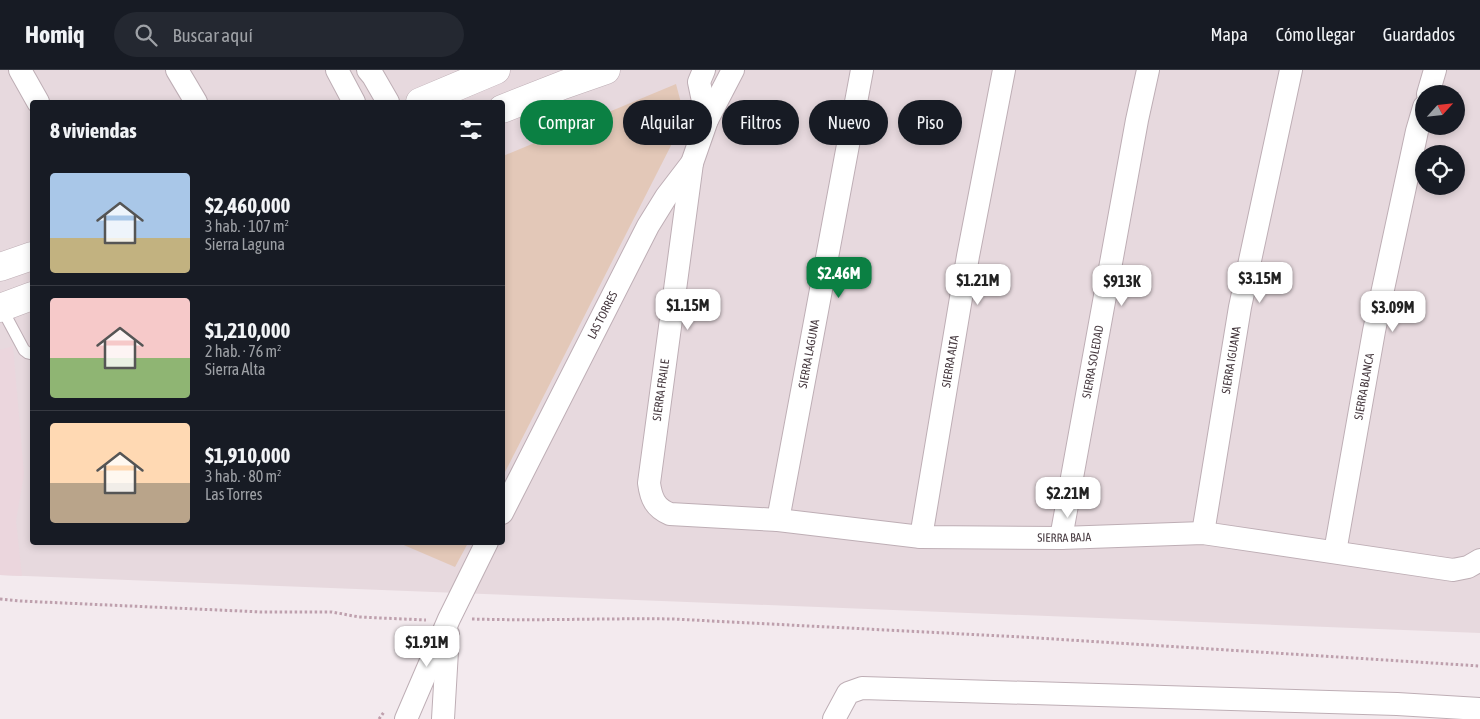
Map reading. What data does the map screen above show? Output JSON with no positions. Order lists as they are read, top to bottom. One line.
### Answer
{"streets":{"street":["LAS TORRES","SIERRA LAGUNA","SIERRA IGUANA","SIERRA ALTA","SIERRA SOLEDAD","SIERRA BLANCA","SIERRA FRAILE","SIERRA BAJA"]},"crossings":[["LAS TORRES","SIERRA FRAILE"],["SIERRA LAGUNA","SIERRA BAJA"],["SIERRA IGUANA","SIERRA BAJA"],["SIERRA ALTA","SIERRA BAJA"],["SIERRA SOLEDAD","SIERRA BAJA"],["SIERRA BLANCA","SIERRA BAJA"],["SIERRA FRAILE","SIERRA BAJA"]],"north":"top right","page":{"header":"Homiq","search":"Buscar aquí","nav":["Mapa","Cómo llegar","Guardados"],"chip":["Comprar","Alquilar","Filtros","Nuevo","Piso"],"heading":"8 viviendas","list":[{"name":"$2,460,000","note":"3 hab. · 107 m² · Sierra Laguna"},{"name":"$1,210,000","note":"2 hab. · 76 m² · Sierra Alta"},{"name":"$1,910,000","note":"3 hab. · 80 m² · Las Torres"}],"price":["$2.46M","$3.15M","$1.21M","$913K","$1.15M","$3.09M","$2.21M","$1.91M"]}}
